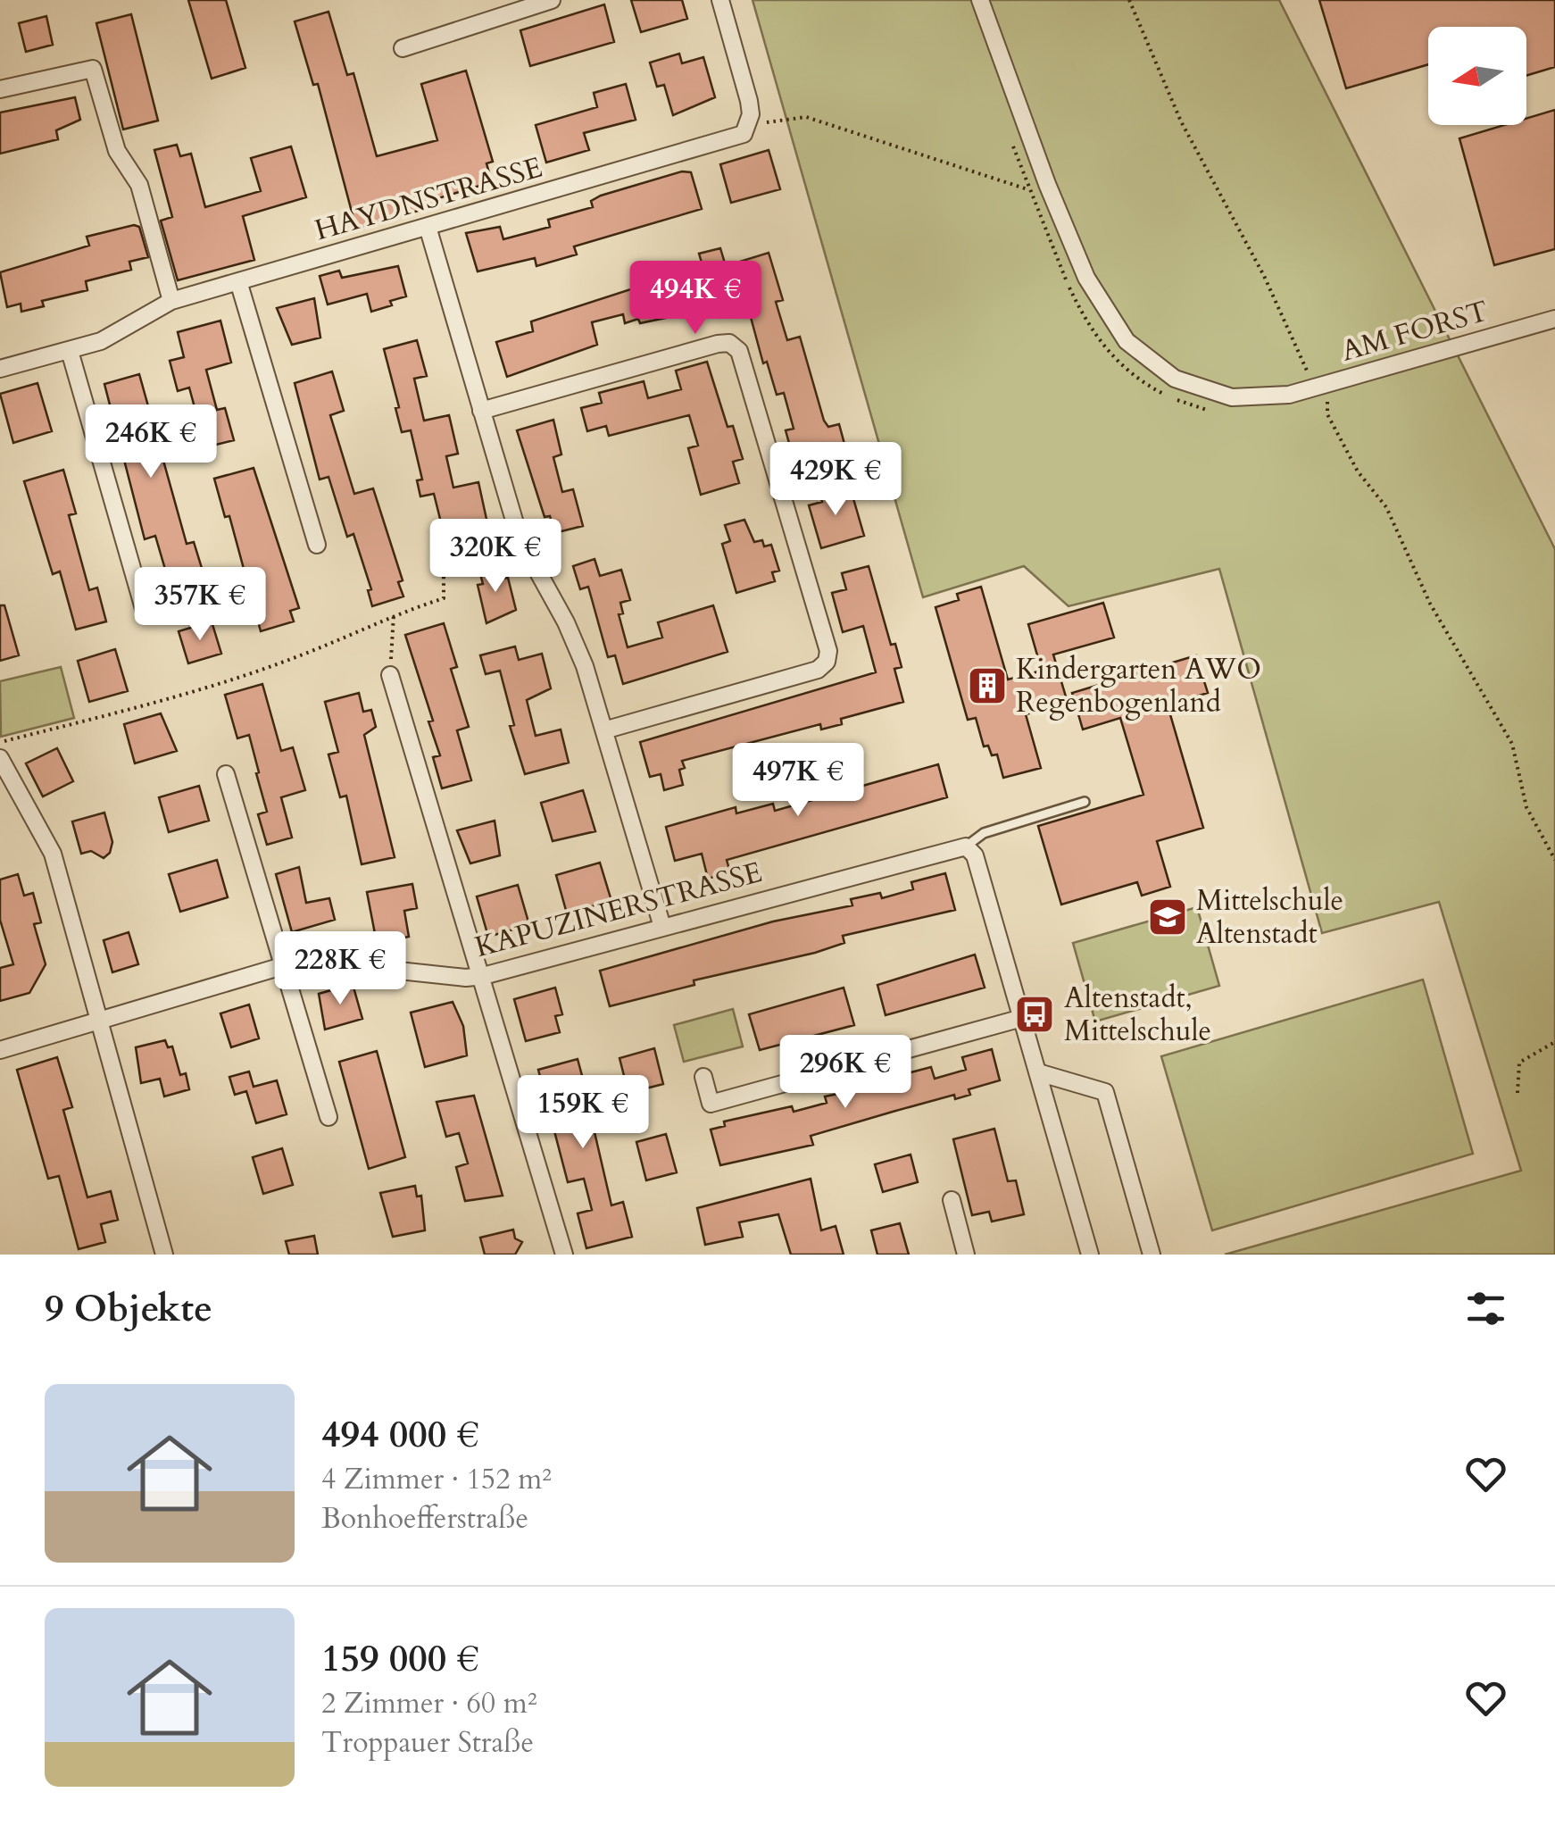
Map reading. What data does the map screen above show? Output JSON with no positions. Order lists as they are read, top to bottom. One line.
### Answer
{"streets":{"street":["HAYDNSTRASSE","AM FORST","KAPUZINERSTRASSE"]},"places":{"building":["Kindergarten AWO Regenbogenland"],"school or university":["Mittelschule Altenstadt"],"bus stop":["Altenstadt, Mittelschule"]},"north":"left","page":{"price":["494K €","246K €","429K €","320K €","357K €","497K €","228K €","296K €","159K €"],"heading":"9 Objekte","list":[{"name":"494 000 €","note":"4 Zimmer · 152 m² · Bonhoefferstraße"},{"name":"159 000 €","note":"2 Zimmer · 60 m² · Troppauer Straße"}]}}
